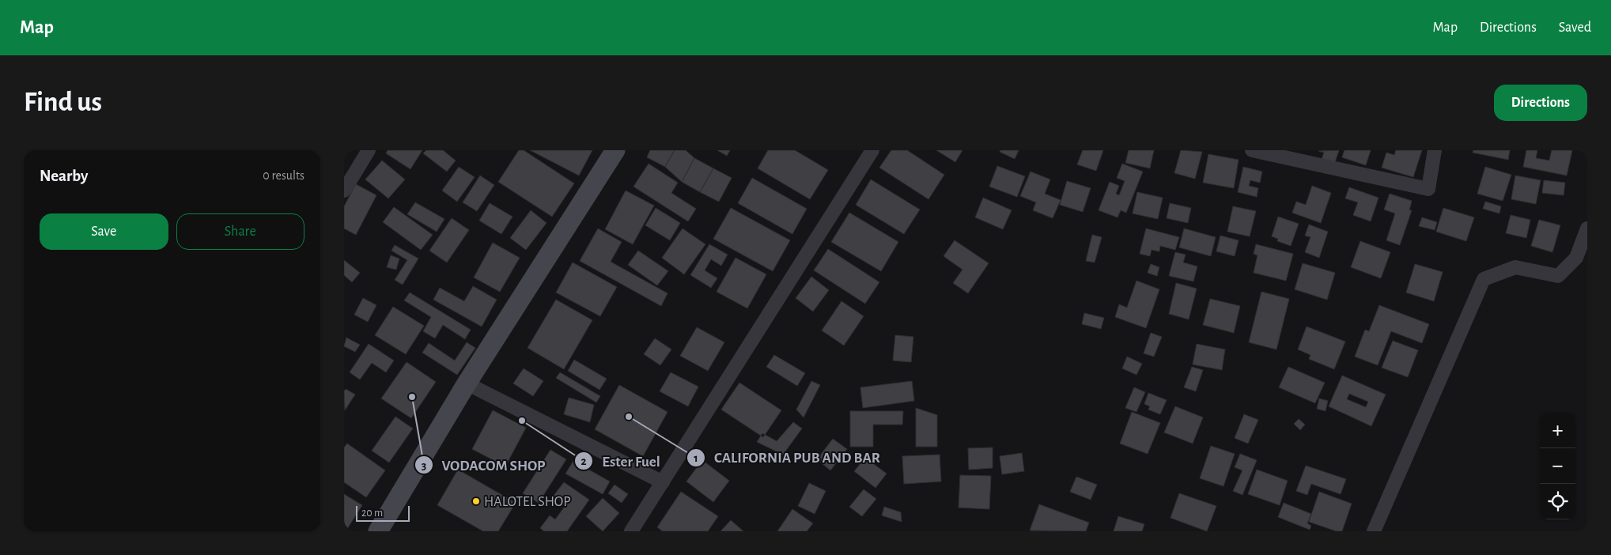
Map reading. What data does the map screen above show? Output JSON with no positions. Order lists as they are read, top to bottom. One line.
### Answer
{"places":["VODACOM SHOP","CALIFORNIA PUB AND BAR","Ester Fuel","HALOTEL SHOP"],"scale_bar":"20 m","page":{"header":"Map","nav":["Map","Directions","Saved"],"buttons":["Directions",["Save","Share"]],"title":"Find us","heading":["Nearby","0 results"],"map_buttons":["+","−"],"scale":"20 m"}}
